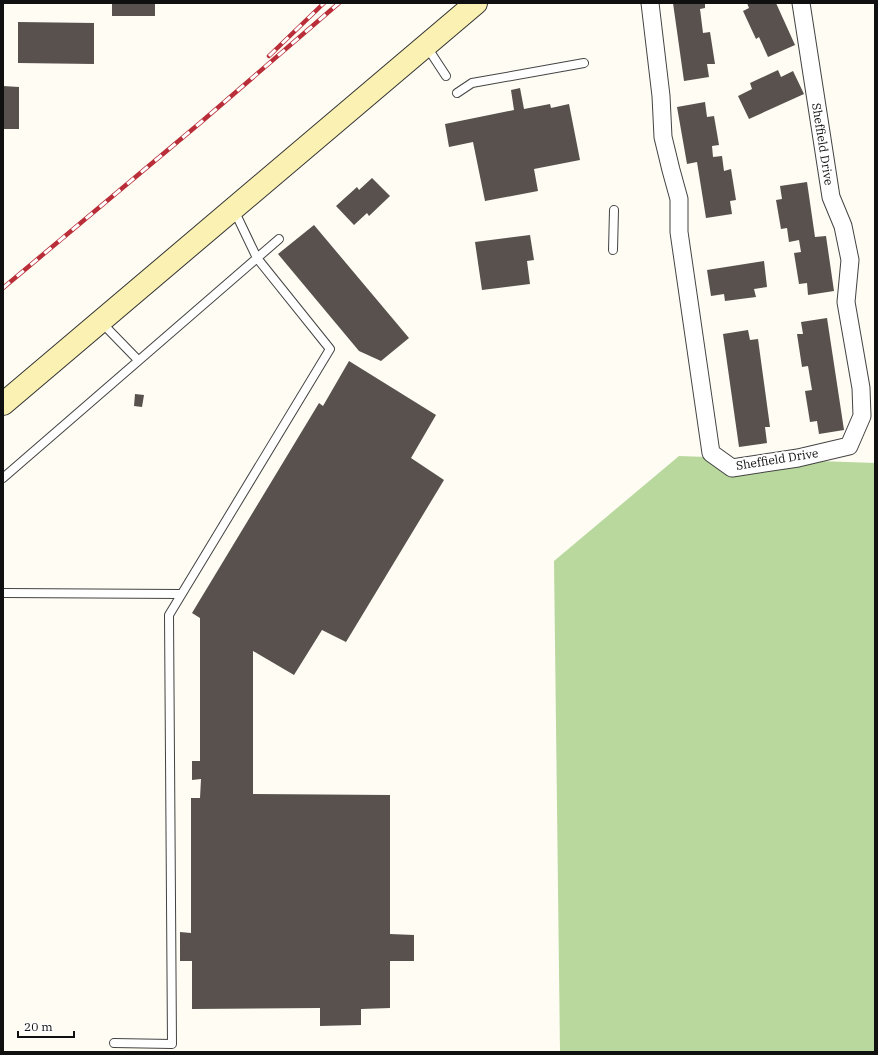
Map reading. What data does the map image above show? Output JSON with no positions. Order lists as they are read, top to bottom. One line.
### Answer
{"streets":{"street":["Sheffield Drive"]},"scale_bar":"20 m"}
